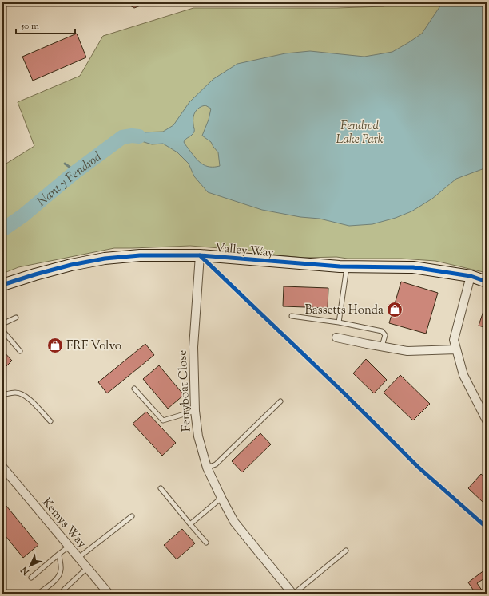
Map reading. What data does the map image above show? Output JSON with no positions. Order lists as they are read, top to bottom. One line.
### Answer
{"streets":{"street":["Valley Way","Ferryboat Close","Kemys Way"]},"crossings":[["Valley Way","Ferryboat Close"]],"water":["Nant y Fendrod"],"parks":["Fendrod Lake Park"],"places":{"shop":["Bassetts Honda","FRF Volvo"]},"scale_bar":"50 m","north":"bottom left"}
